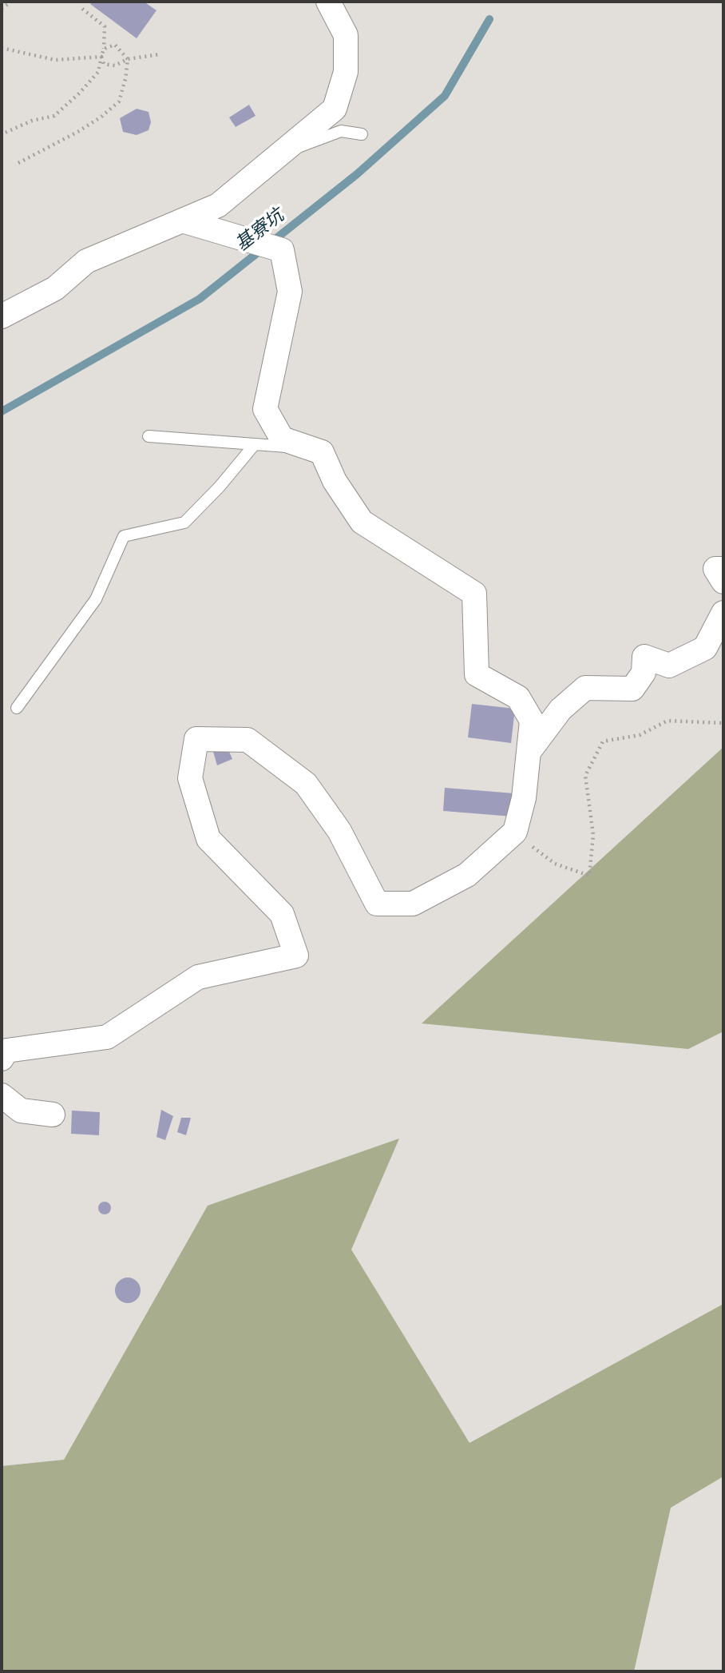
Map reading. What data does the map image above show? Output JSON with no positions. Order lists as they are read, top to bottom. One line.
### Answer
{"water":["基寮坑"]}
